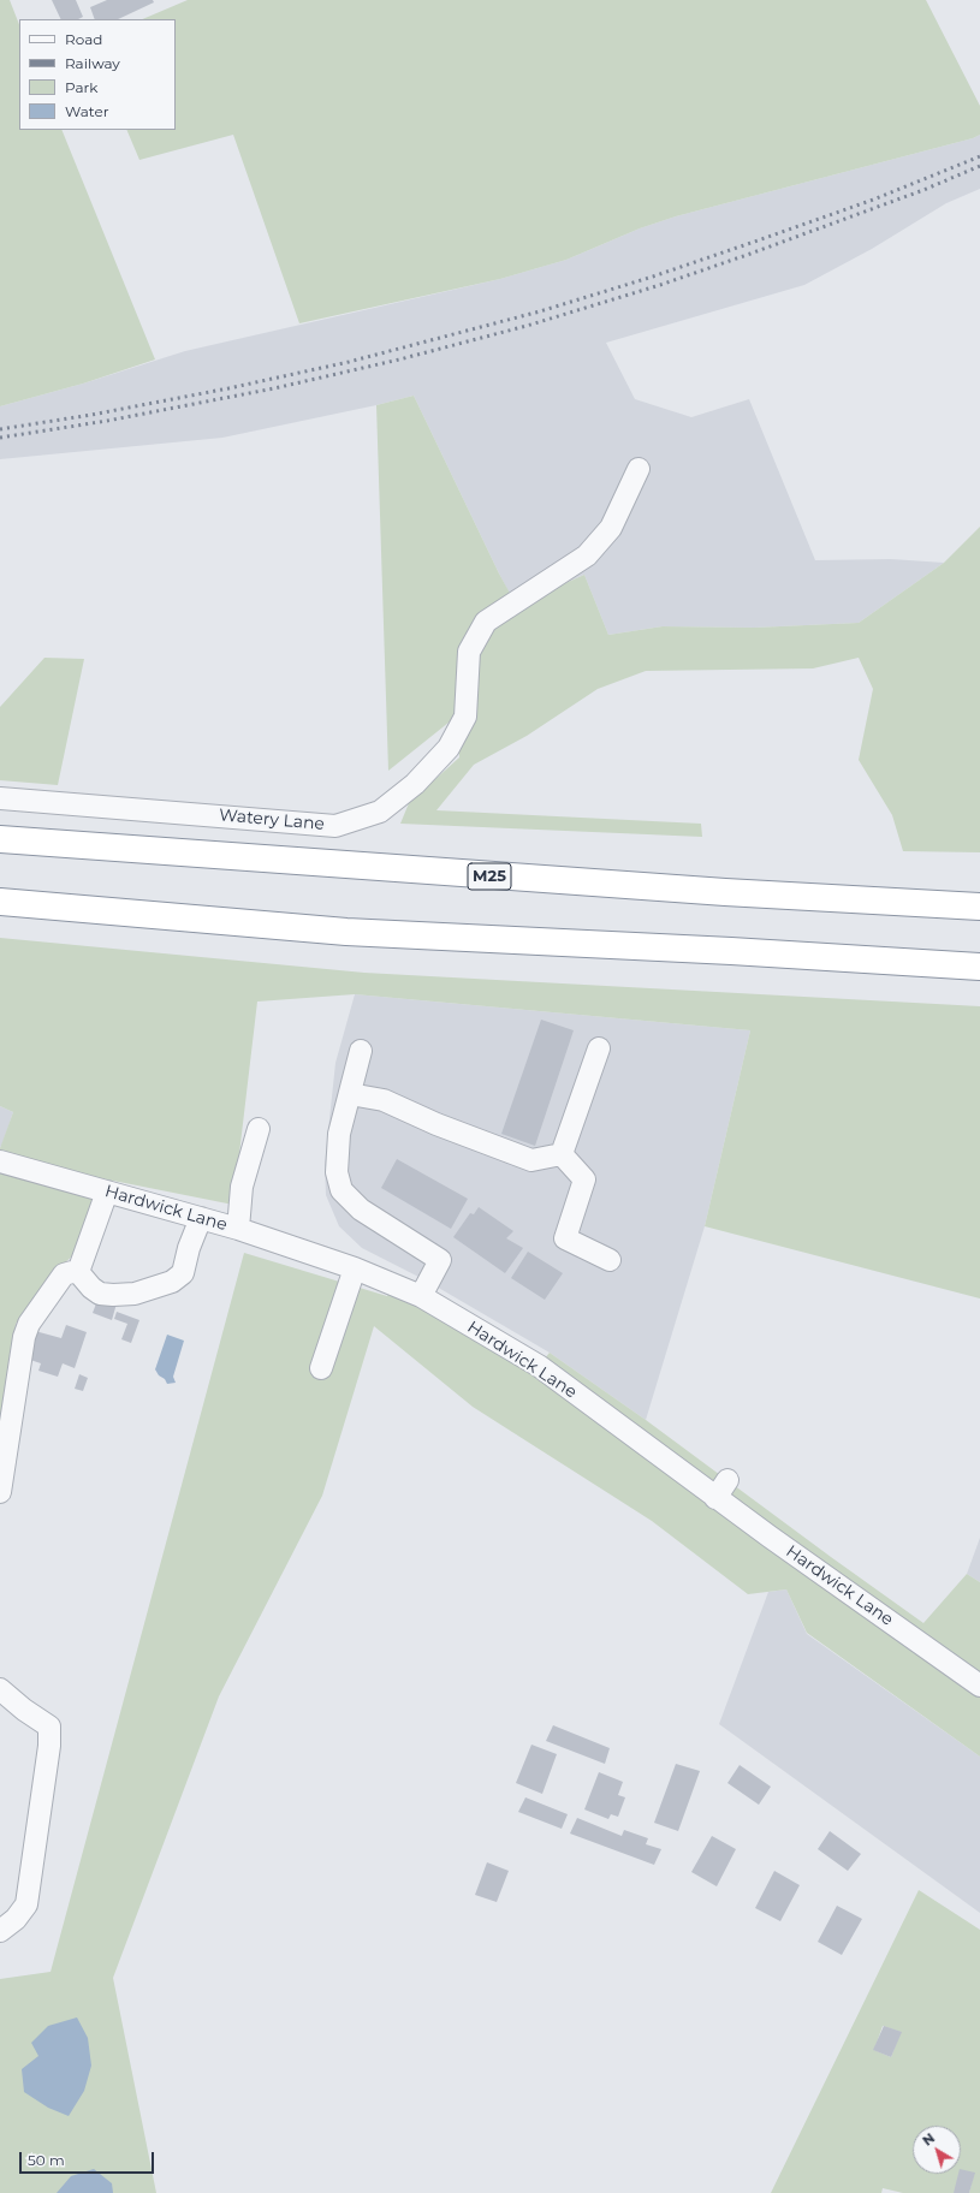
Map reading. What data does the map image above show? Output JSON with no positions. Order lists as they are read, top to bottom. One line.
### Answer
{"streets":{"highway":["M25"],"street":["Watery Lane","Hardwick Lane"]},"legend":["Road","Railway","Park","Water"],"scale_bar":"50 m","north":"top left"}
